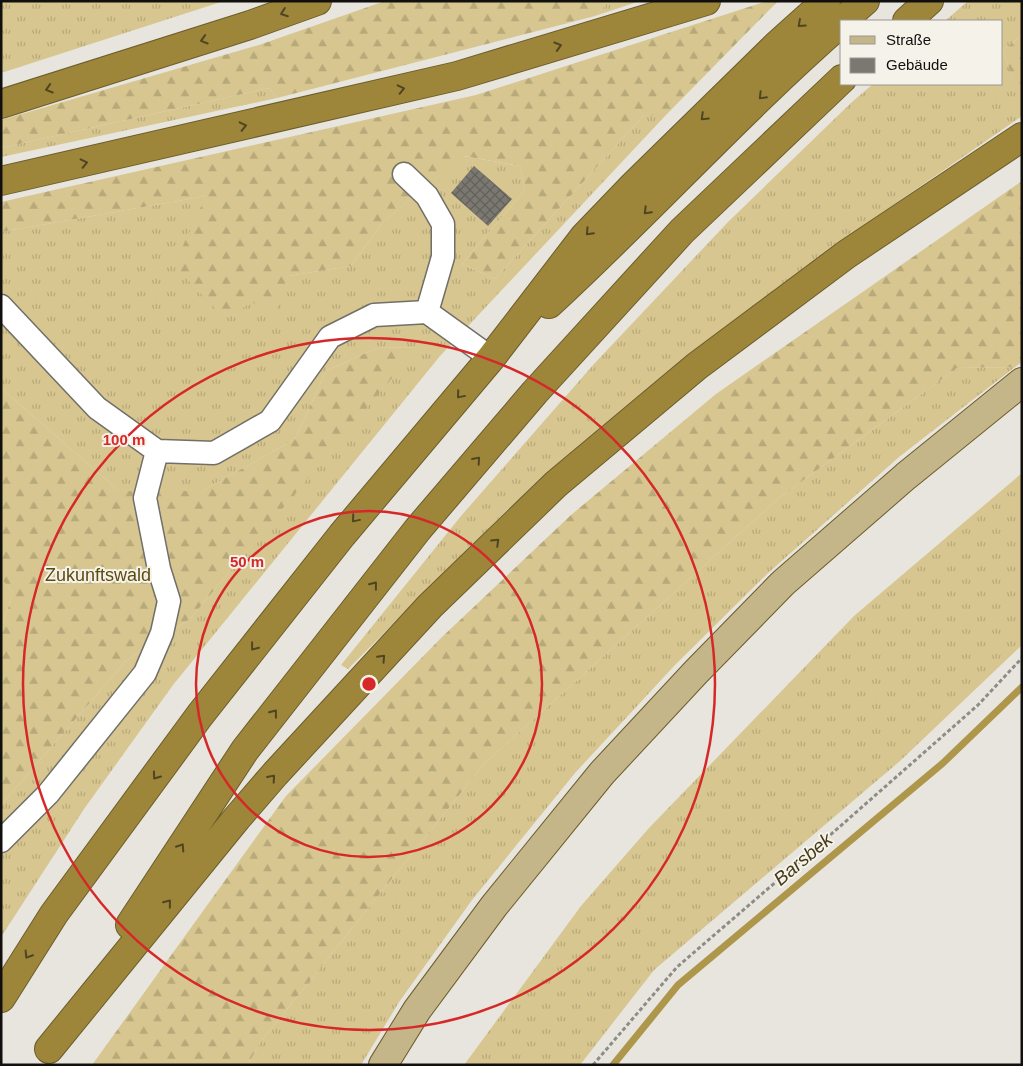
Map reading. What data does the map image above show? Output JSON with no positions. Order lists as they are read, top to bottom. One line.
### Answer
{"water":["Barsbek"],"parks":["Zukunftswald"],"legend":["Straße","Gebäude"],"rings":["100 m","50 m"]}
